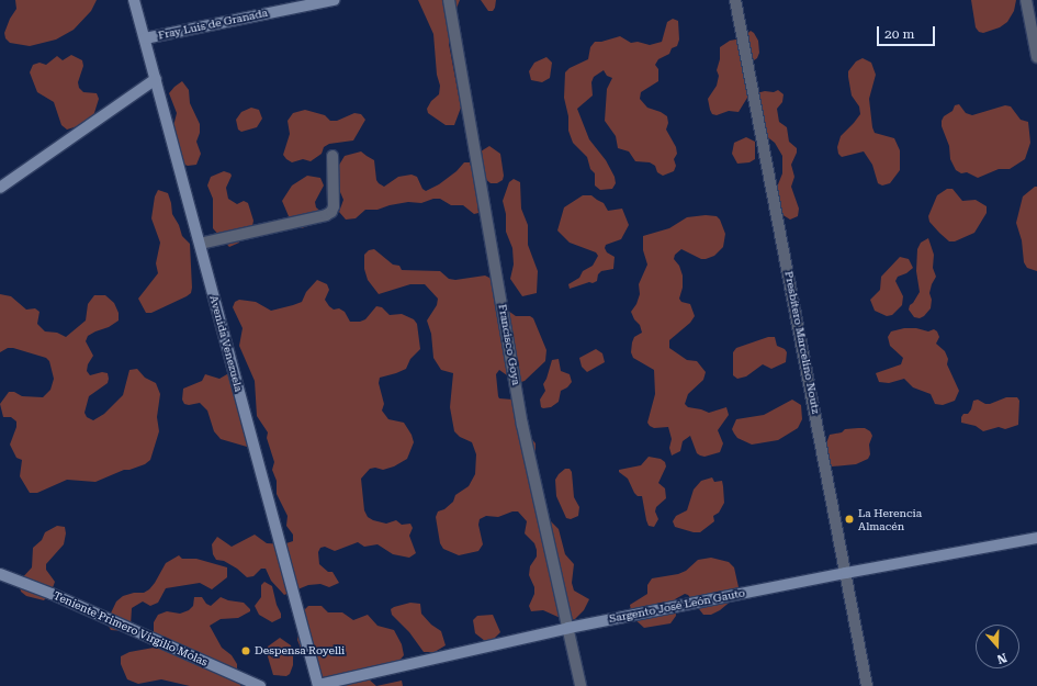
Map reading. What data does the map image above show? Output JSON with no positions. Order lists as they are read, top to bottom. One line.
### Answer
{"streets":{"street":["Fray Luis de Granada","Presbítero Marcelino Noutz","Avenida Venezuela","Francisco Goya","Sargento José León Gauto","Teniente Primero Virgilio Molas"]},"crossings":[["Fray Luis de Granada","Avenida Venezuela"],["Presbítero Marcelino Noutz","Sargento José León Gauto"],["Avenida Venezuela","Sargento José León Gauto"],["Francisco Goya","Sargento José León Gauto"]],"places":["La Herencia Almacén","Despensa Royelli"],"scale_bar":"20 m","north":"bottom"}
